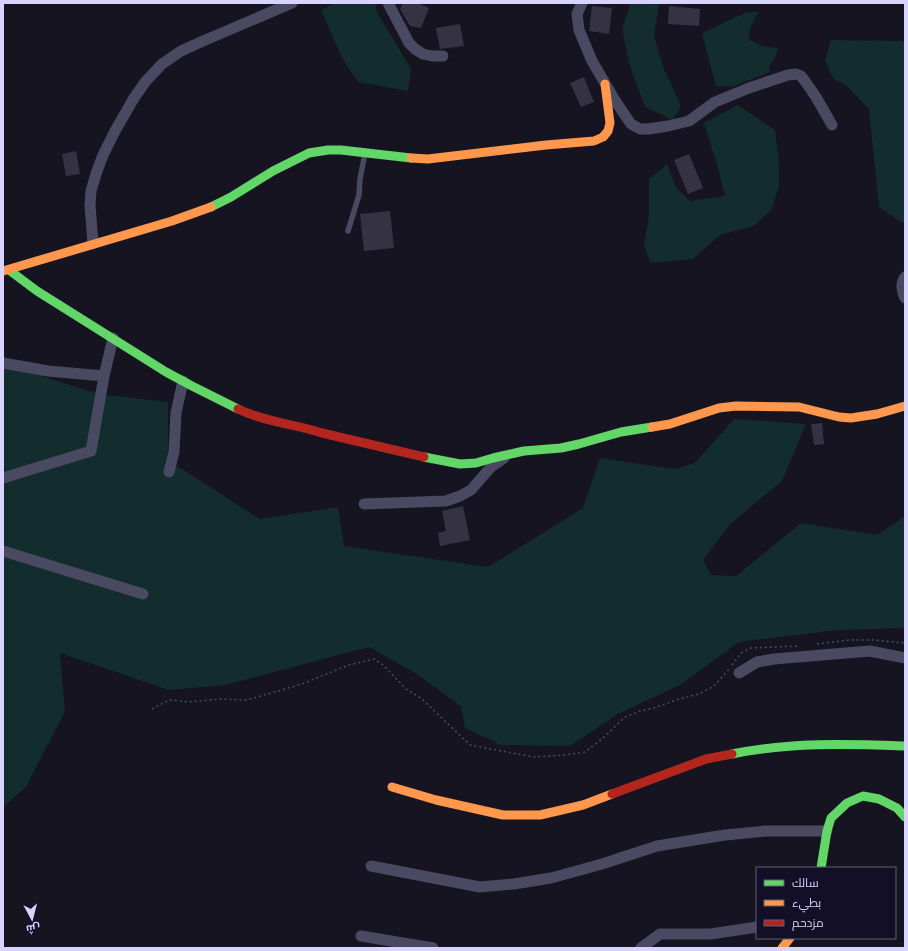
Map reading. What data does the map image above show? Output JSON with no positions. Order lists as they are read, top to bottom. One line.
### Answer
{"legend":["سالك","بطيء","مزدحم"],"north":"bottom"}
